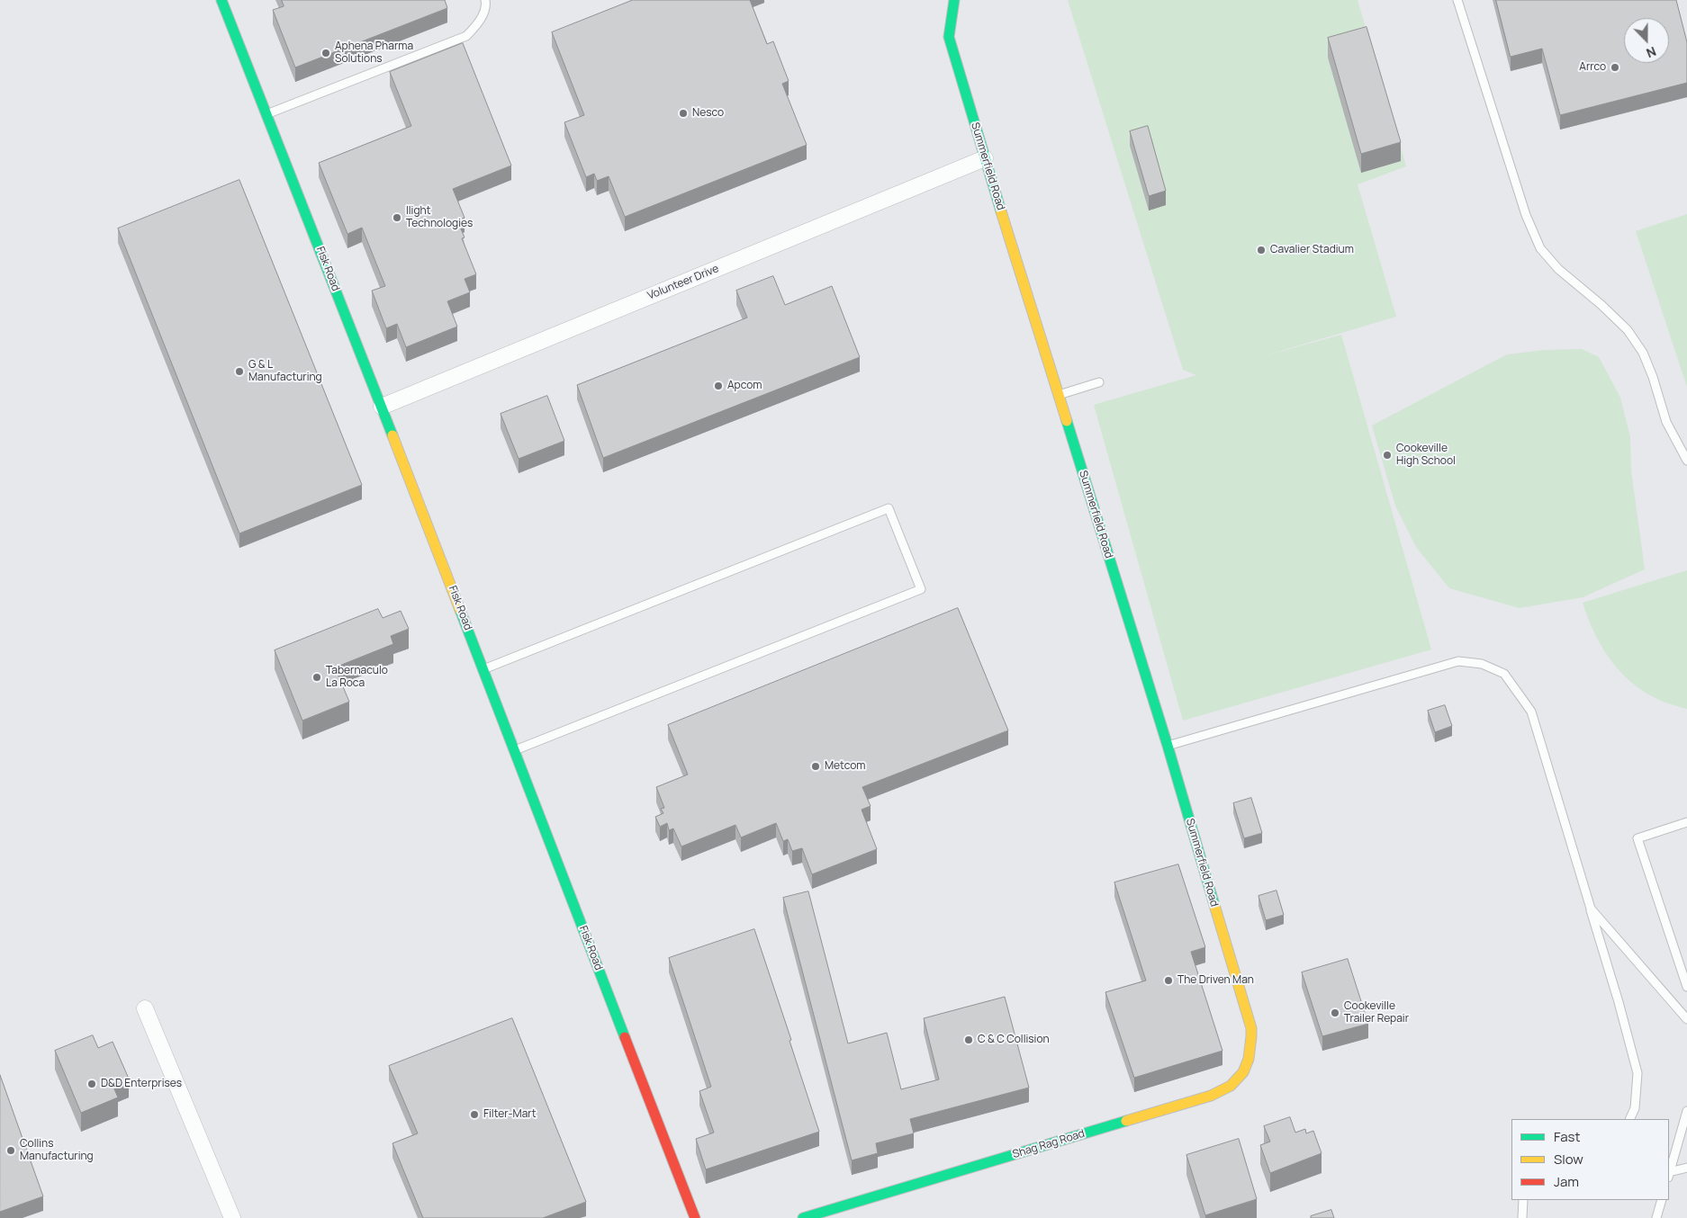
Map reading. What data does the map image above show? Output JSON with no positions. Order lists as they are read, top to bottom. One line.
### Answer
{"streets":{"street":["Summerfield Road","Fisk Road","Volunteer Drive","Shag Rag Road"]},"crossings":[["Summerfield Road","Volunteer Drive"],["Summerfield Road","Shag Rag Road"],["Fisk Road","Volunteer Drive"]],"places":["Aphena Pharma Solutions","Arrco","Nesco","Ilight Technologies","Cavalier Stadium","G & L Manufacturing","Apcom","Cookeville High School","Tabernaculo La Roca","Metcom","The Driven Man","Cookeville Trailer Repair","C & C Collision","D&D Enterprises","Filter-Mart","Collins Manufacturing"],"legend":["Fast","Slow","Jam"],"north":"bottom"}
